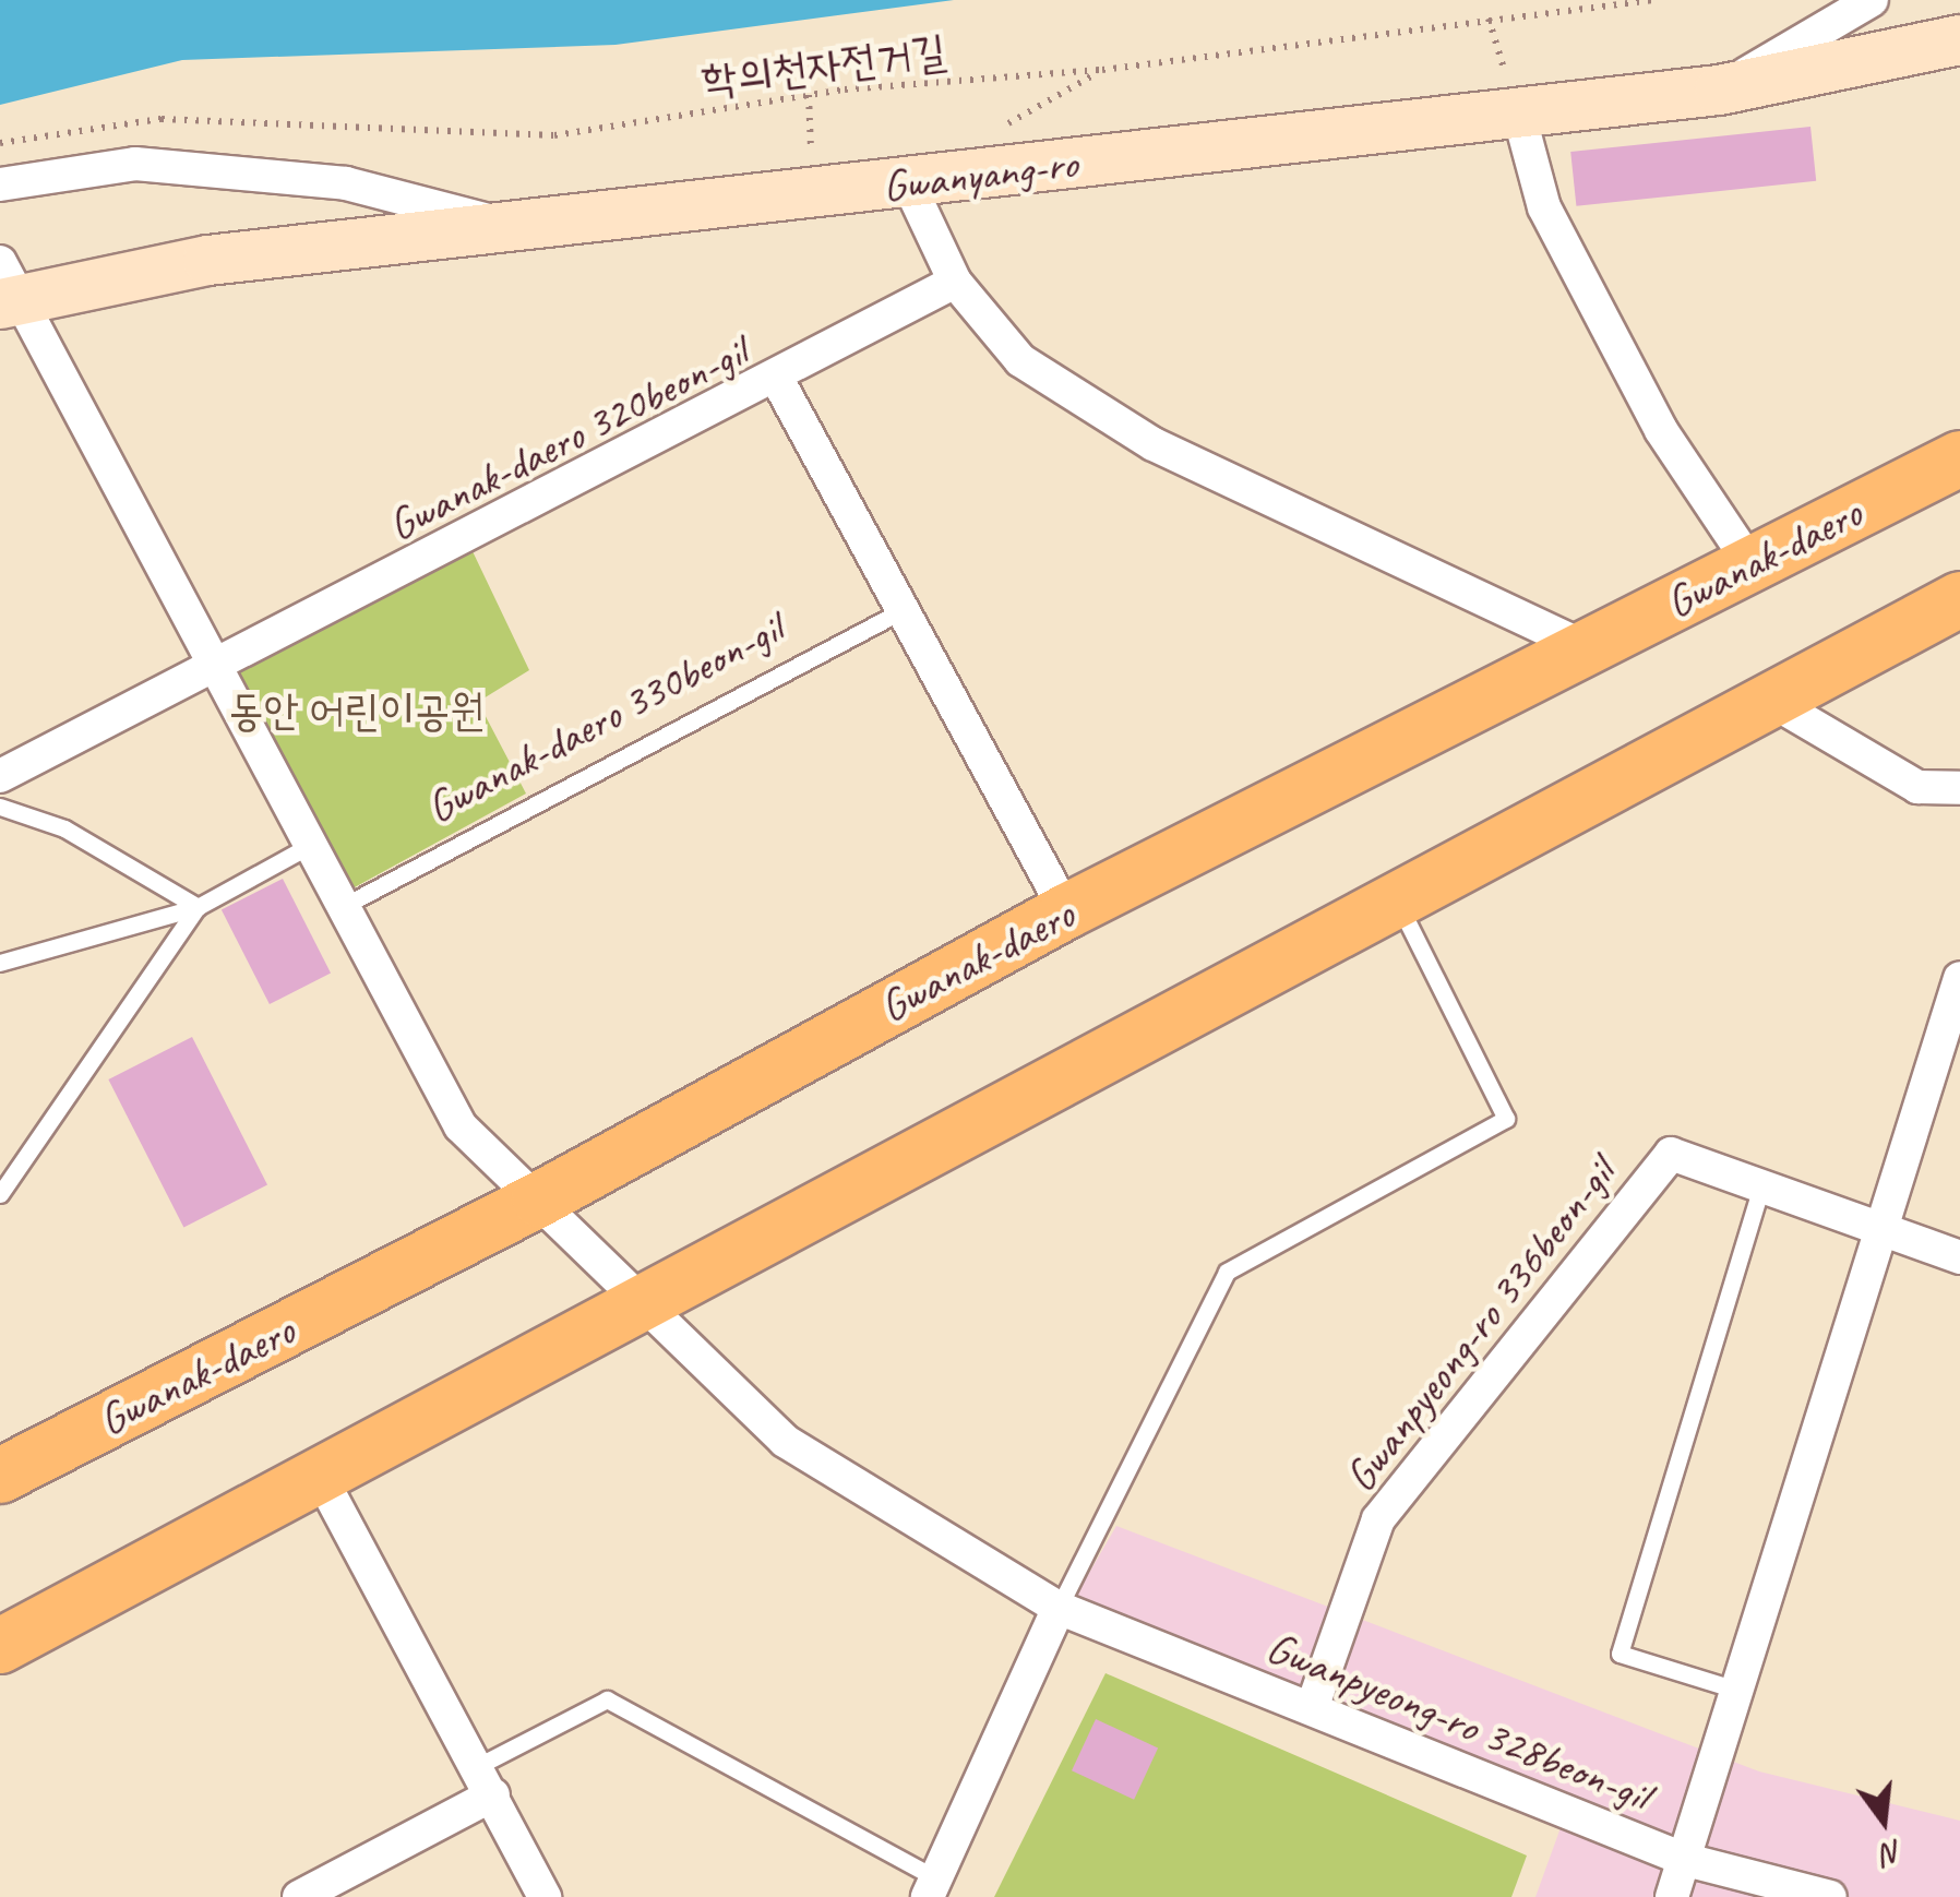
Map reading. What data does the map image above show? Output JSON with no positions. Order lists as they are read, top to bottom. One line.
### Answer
{"streets":{"main road":["Gwanak-daero"],"street":["Gwanyang-ro","Gwanak-daero 320beon-gil","Gwanpyeong-ro 336beon-gil","Gwanpyeong-ro 328beon-gil"],"lane":["Gwanak-daero 330beon-gil"],"path":["학의천자전거길"]},"crossings":[["Gwanyang-ro","Gwanpyeong-ro 328beon-gil"],["Gwanak-daero 320beon-gil","Gwanpyeong-ro 328beon-gil"],["Gwanak-daero","Gwanpyeong-ro 328beon-gil"],["Gwanak-daero 330beon-gil","Gwanpyeong-ro 328beon-gil"],["Gwanpyeong-ro 336beon-gil","Gwanpyeong-ro 328beon-gil"]],"parks":["동안 어린이공원"],"north":"bottom"}
